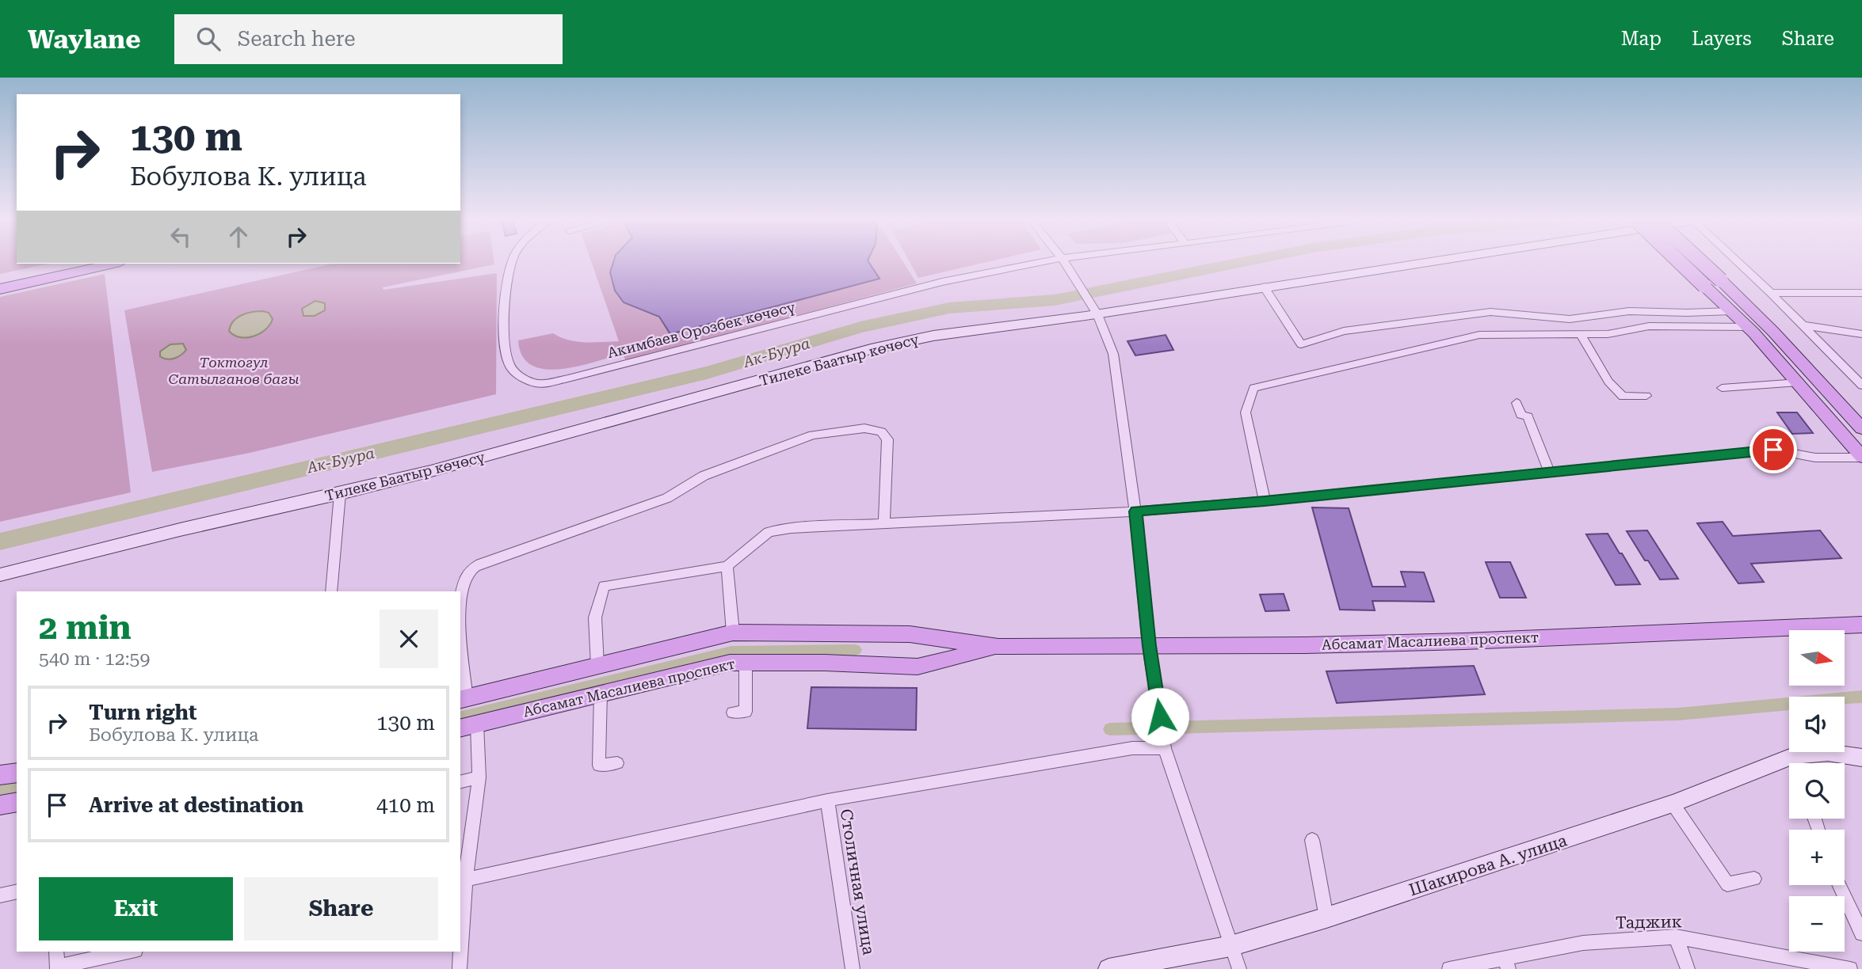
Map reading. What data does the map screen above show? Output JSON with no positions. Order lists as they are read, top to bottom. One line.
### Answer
{"streets":{"main road":["Абсамат Масалиева проспект"],"street":["Акимбаев Орозбек көчөсү","Тилеке Баатыр көчөсү","Шакирова А. улица","Столичная улица","Таджик"]},"water":["Ак-Буура"],"parks":["Токтогул Сатылганов багы"],"north":"right","page":{"header":"Waylane","search":"Search here","nav":["Map","Layers","Share"],"turn":["130 m","Бобулова К. улица"],"heading":["2 min","540 m · 12:59"],"map_buttons":["+","−"],"list":[{"name":"Turn right","note":"Бобулова К. улица","value":"130 m"},{"name":"Arrive at destination","value":"410 m"}],"buttons":["Exit","Share"]}}
